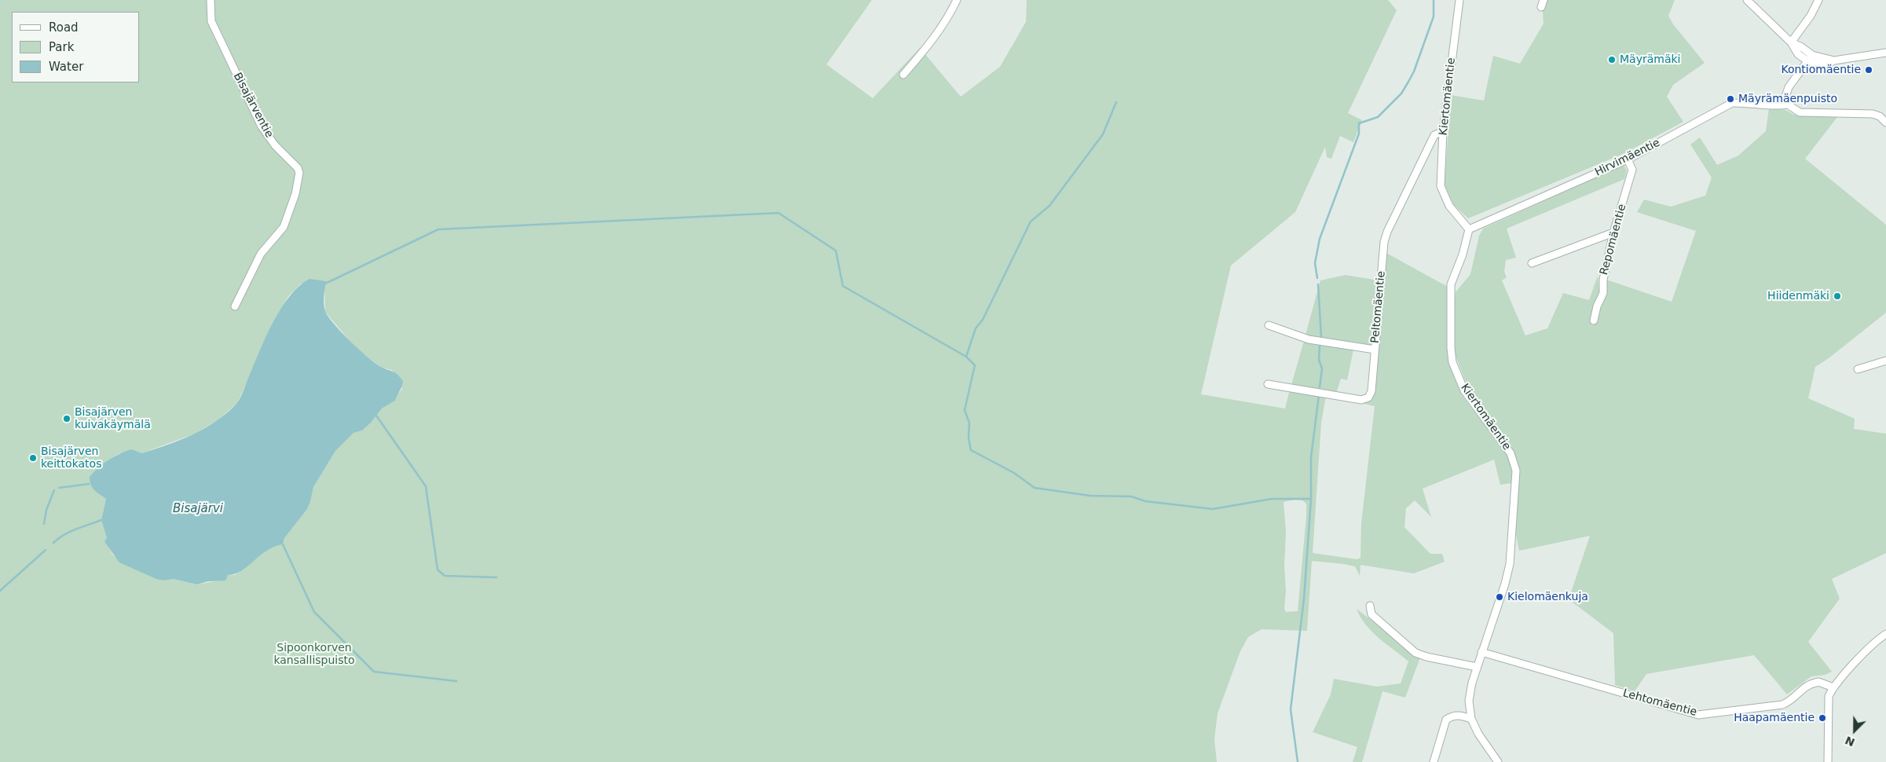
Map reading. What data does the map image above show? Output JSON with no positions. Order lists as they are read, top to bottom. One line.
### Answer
{"streets":{"street":["Kiertomäentie","Bisajärventie","Hirvimäentie","Repomäentie","Peltomäentie","Lehtomäentie"]},"crossings":[["Kiertomäentie","Hirvimäentie"],["Kiertomäentie","Peltomäentie"],["Kiertomäentie","Lehtomäentie"],["Hirvimäentie","Repomäentie"]],"water":["Bisajärvi"],"parks":["Sipoonkorven kansallispuisto"],"places":["Mäyrämäki","Kontiomäentie","Mäyrämäenpuisto","Hiidenmäki","Bisajärven kuivakäymälä","Bisajärven keittokatos","Kielomäenkuja","Haapamäentie"],"legend":["Road","Park","Water"],"north":"bottom left"}
